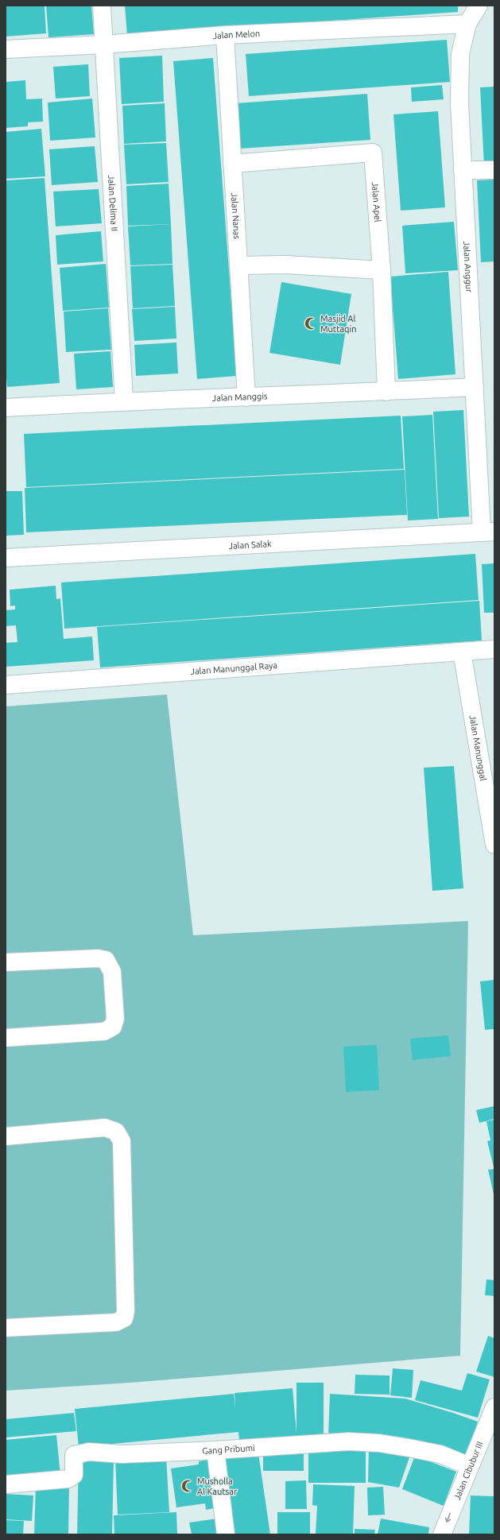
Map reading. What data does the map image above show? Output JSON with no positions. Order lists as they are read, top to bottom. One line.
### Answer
{"streets":{"street":["Jalan Melon","Jalan Apel","Jalan Delima II","Jalan Nanas","Jalan Anggur","Jalan Manggis","Jalan Salak","Jalan Manunggal Raya","Jalan Manunggal","Gang Pribumi","Jalan Cibubur III"]},"crossings":[["Jalan Melon","Jalan Delima II"],["Jalan Melon","Jalan Nanas"],["Jalan Melon","Jalan Anggur"],["Jalan Apel","Jalan Nanas"],["Jalan Apel","Jalan Manggis"],["Jalan Delima II","Jalan Manggis"],["Jalan Nanas","Jalan Manggis"],["Jalan Anggur","Jalan Manggis"],["Jalan Anggur","Jalan Salak"],["Jalan Manunggal Raya","Jalan Manunggal"],["Gang Pribumi","Jalan Cibubur III"]],"one_way":["Jalan Cibubur III"],"places":{"mosque":["Masjid Al Muttaqin","Musholla Al Kautsar"]}}
